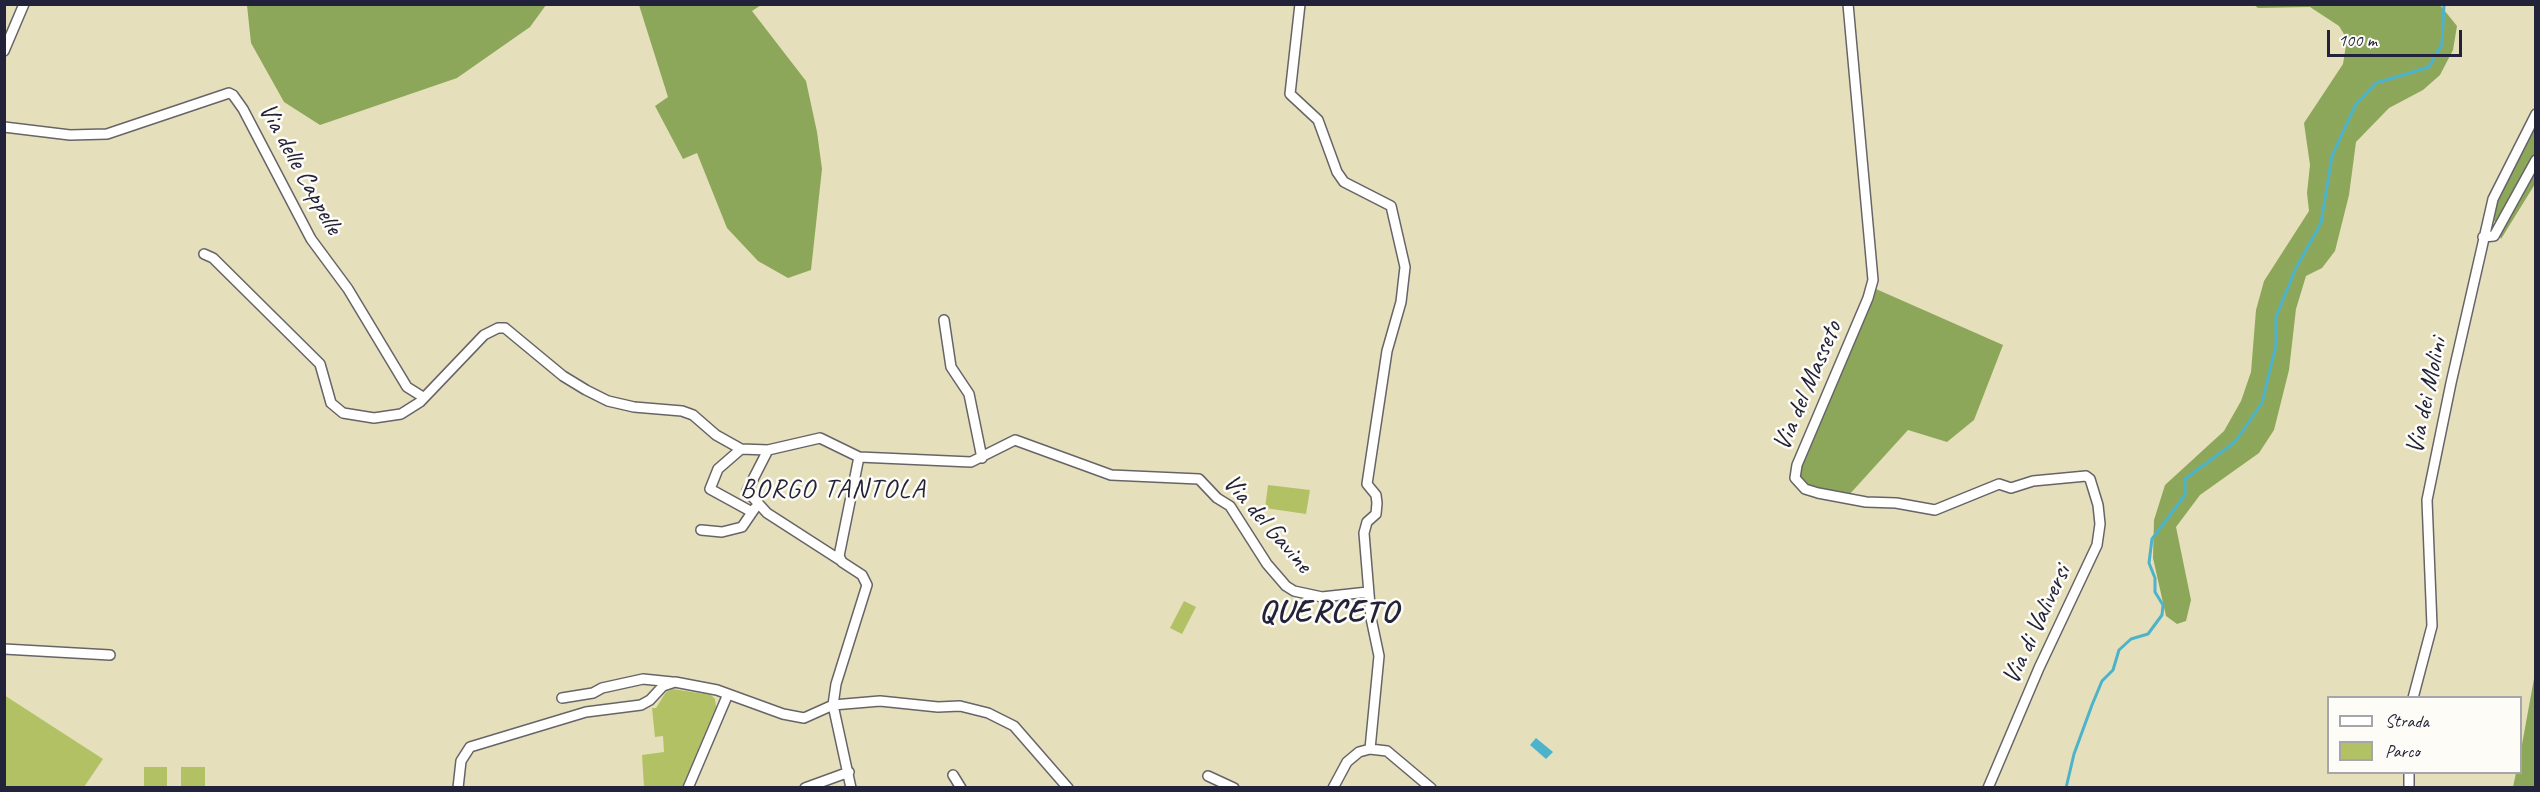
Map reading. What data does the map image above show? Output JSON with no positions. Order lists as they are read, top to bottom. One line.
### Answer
{"streets":{"street":["Via delle Cappelle","Via del Masseto","Via dei Molini","Via del Gavine","Via di Valiversi"]},"crossings":[["Via del Masseto","Via di Valiversi"]],"districts":["BORGO TANTOLA","QUERCETO"],"legend":["Strada","Parco"],"scale_bar":"100 m"}
